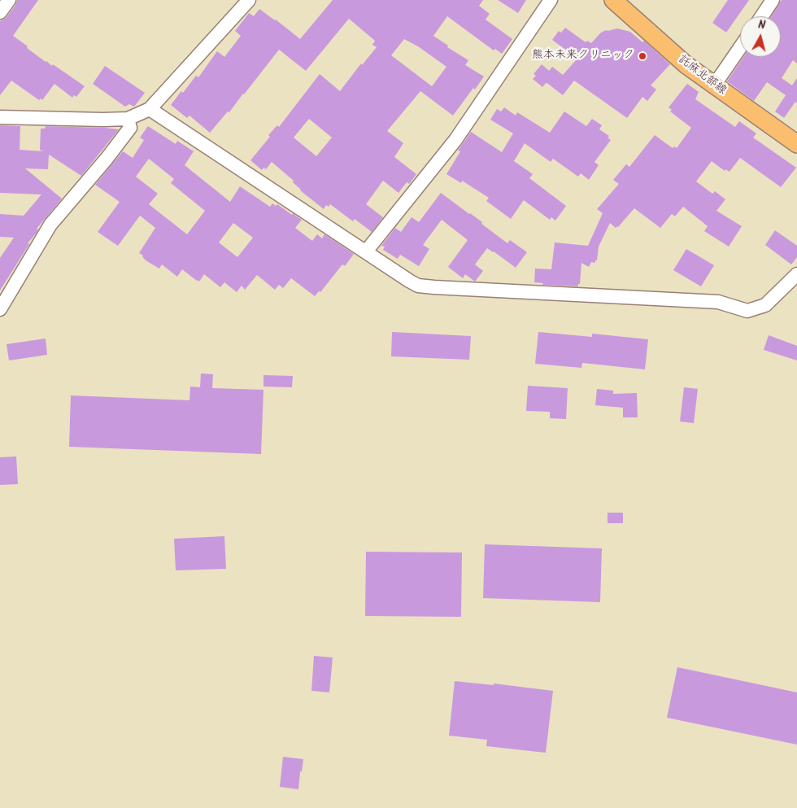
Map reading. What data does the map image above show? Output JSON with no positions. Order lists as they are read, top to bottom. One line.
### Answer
{"streets":{"main road":["託麻北部線"]},"places":["熊本未来クリニック"],"north":"top"}
